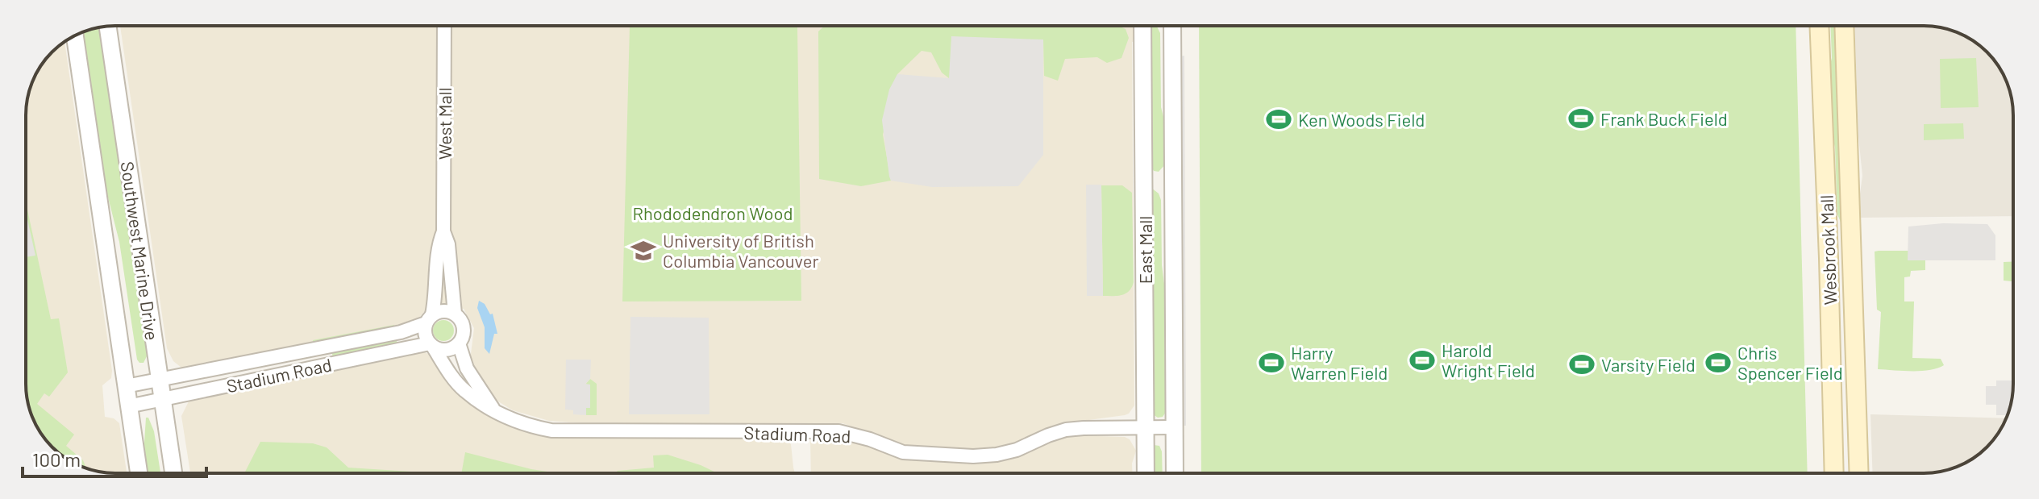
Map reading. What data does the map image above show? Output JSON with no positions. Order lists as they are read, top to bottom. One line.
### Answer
{"streets":{"main road":["Wesbrook Mall"],"street":["West Mall","East Mall","Southwest Marine Drive","Stadium Road"]},"crossings":[["West Mall","Stadium Road"],["East Mall","Stadium Road"],["Southwest Marine Drive","Stadium Road"]],"parks":["Rhododendron Wood"],"places":{"sports":["Frank Buck Field","Ken Woods Field","Harold Wright Field","Harry Warren Field","Chris Spencer Field","Varsity Field"],"school or university":["University of British Columbia Vancouver"]},"scale_bar":"100 m"}
